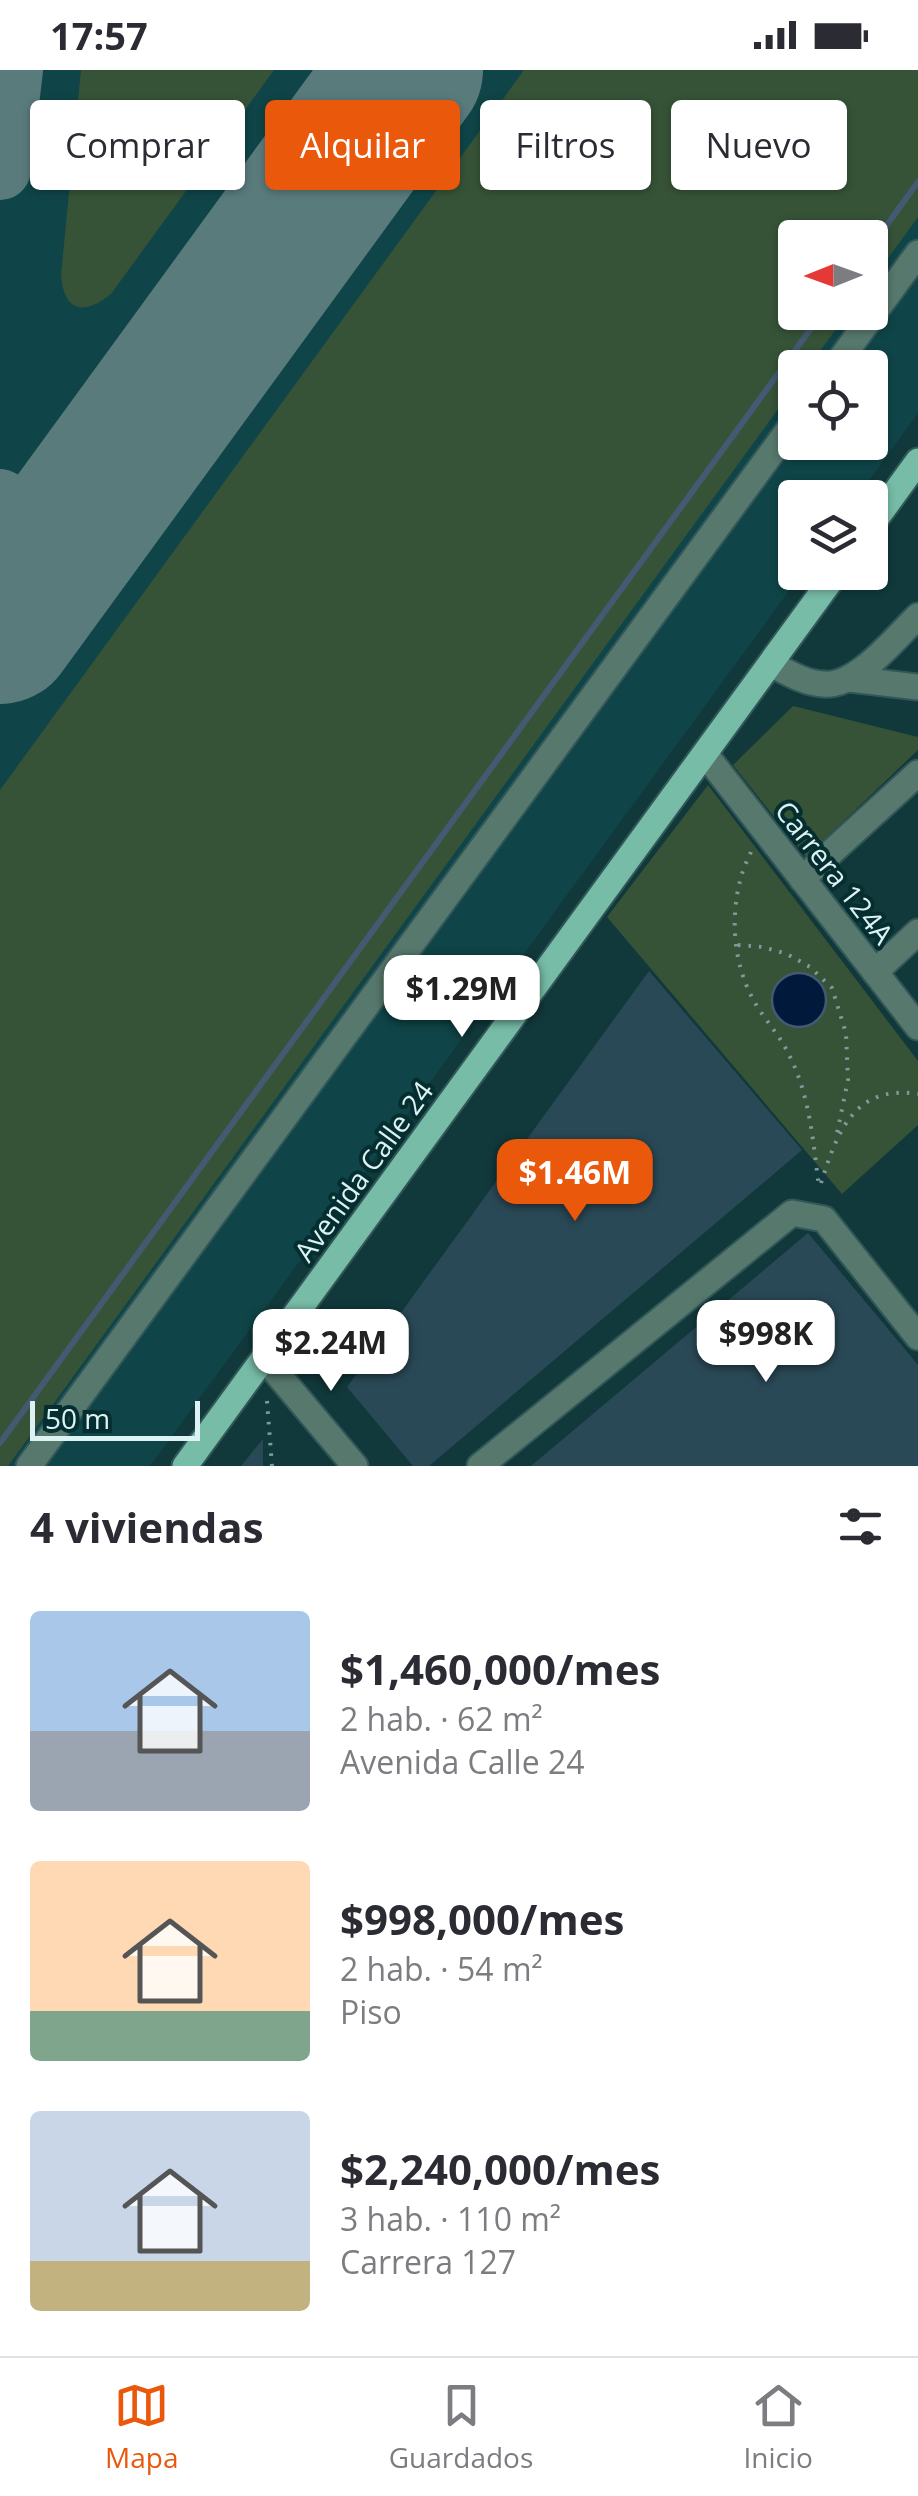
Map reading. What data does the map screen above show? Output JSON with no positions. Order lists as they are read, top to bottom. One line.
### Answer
{"streets":{"main road":["Avenida Calle 24"],"street":["Carrera 124A"]},"crossings":[["Carrera 124A","Avenida Calle 24"]],"scale_bar":"50 m","north":"left","page":{"status":"17:57","chip":["Comprar","Alquilar","Filtros","Nuevo"],"price":["$1.29M","$1.46M","$998K","$2.24M"],"scale":"50 m","heading":"4 viviendas","list":[{"name":"$1,460,000/mes","note":"2 hab. · 62 m² · Avenida Calle 24"},{"name":"$998,000/mes","note":"2 hab. · 54 m² · Piso"},{"name":"$2,240,000/mes","note":"3 hab. · 110 m² · Carrera 127"}],"tabs":["Mapa","Guardados","Inicio"]}}
